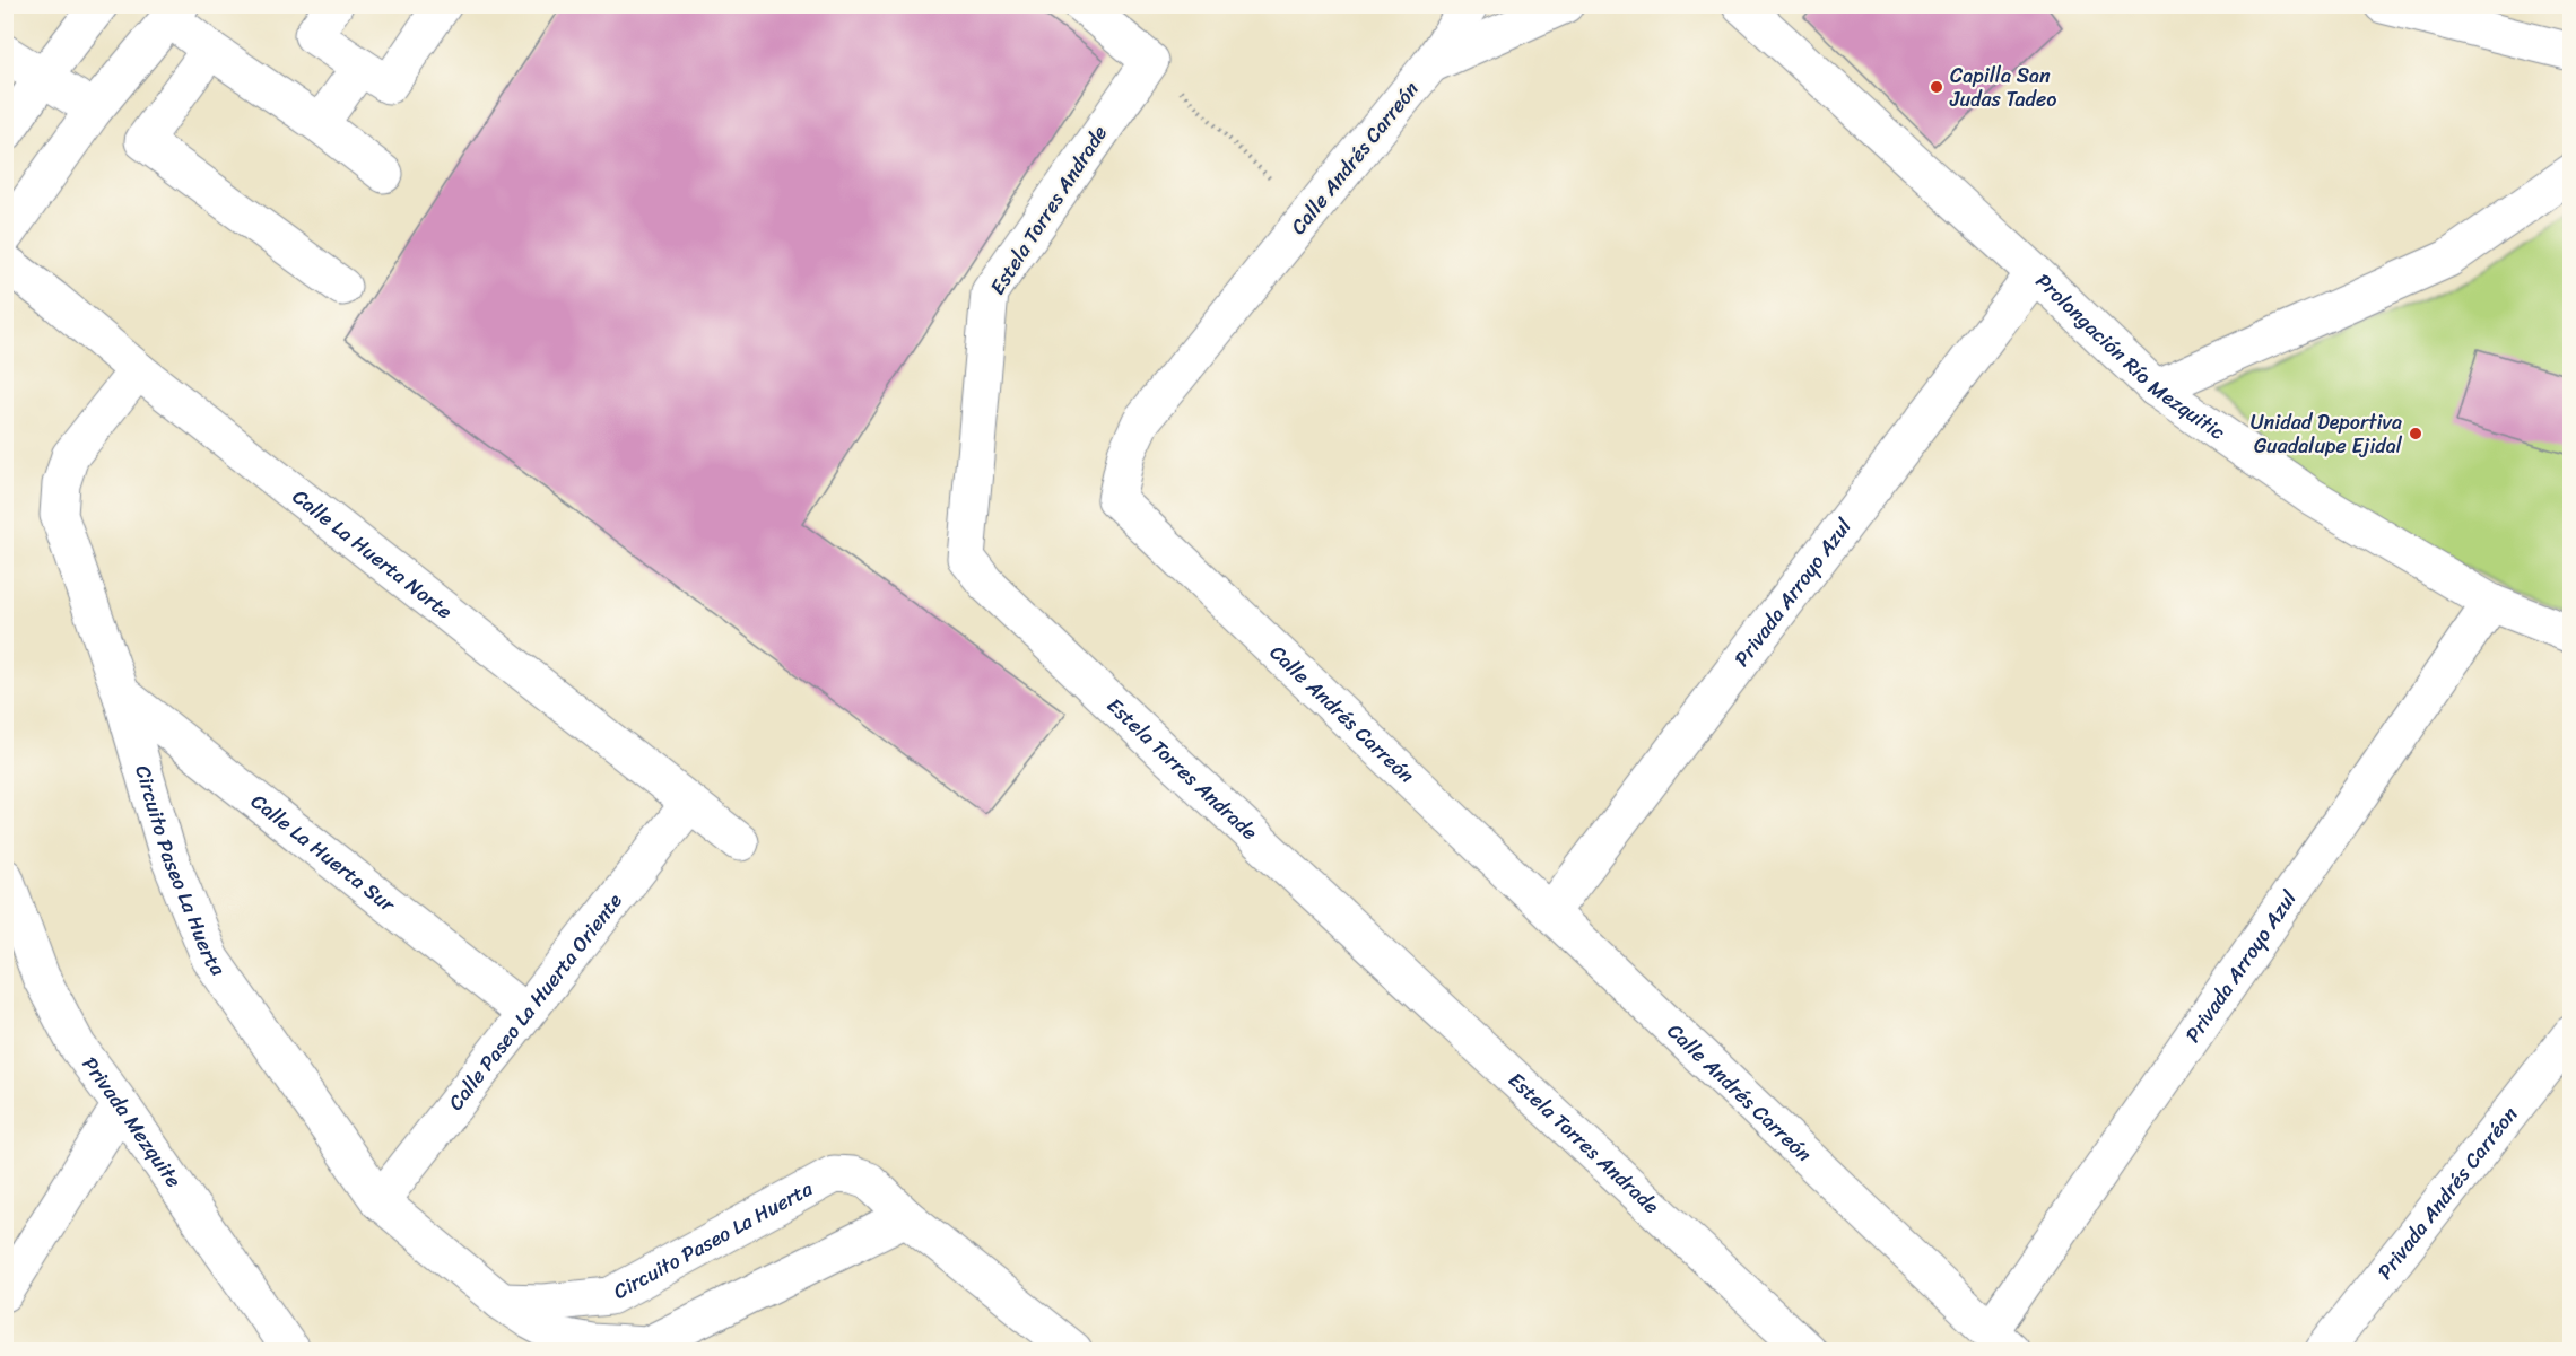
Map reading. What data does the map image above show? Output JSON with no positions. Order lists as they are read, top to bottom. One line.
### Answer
{"streets":{"street":["Calle Andrés Carreón","Estela Torres Andrade","Prolongación Río Mezquitic","Calle La Huerta Norte","Privada Arroyo Azul","Calle La Huerta Sur","Circuito Paseo La Huerta","Calle Paseo La Huerta Oriente","Privada Mezquite","Privada Andrés Carréon"]},"crossings":[["Calle Andrés Carreón","Privada Arroyo Azul"],["Prolongación Río Mezquitic","Privada Arroyo Azul"],["Calle La Huerta Norte","Circuito Paseo La Huerta"],["Calle La Huerta Norte","Calle Paseo La Huerta Oriente"],["Calle La Huerta Sur","Circuito Paseo La Huerta"],["Calle La Huerta Sur","Calle Paseo La Huerta Oriente"],["Circuito Paseo La Huerta","Calle Paseo La Huerta Oriente"]],"places":["Capilla San Judas Tadeo","Unidad Deportiva Guadalupe Ejidal"]}
